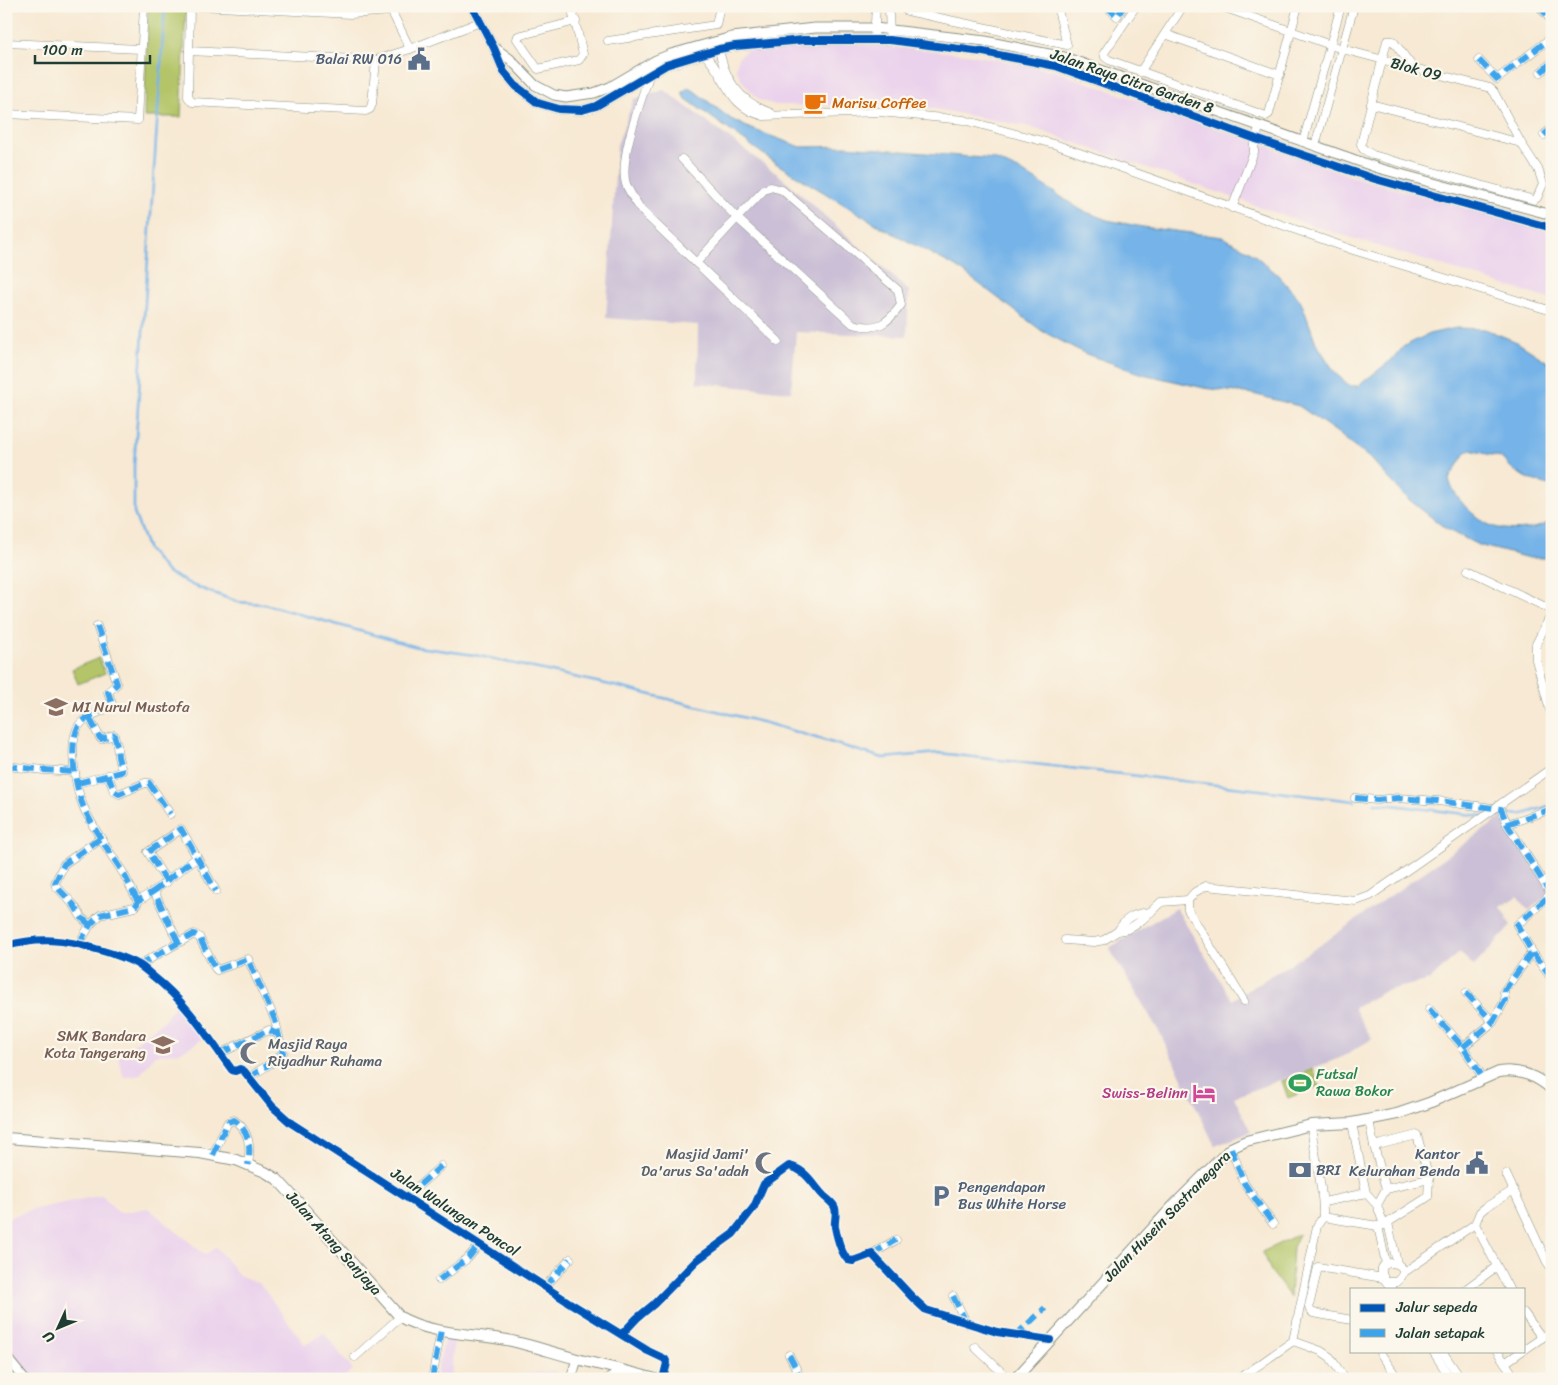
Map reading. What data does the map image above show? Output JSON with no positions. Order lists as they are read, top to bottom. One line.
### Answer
{"streets":{"main road":["Jalan Husein Sastranegara","Jalan Atang Sanjaya"],"street":["Blok 09","Jalan Raya Citra Garden 8","Jalan Walungan Poncol"]},"places":{"public building":["Balai RW 016","Kantor Kelurahan Benda"],"cafe":["Marisu Coffee"],"school or university":["MI Nurul Mustofa","SMK Bandara Kota Tangerang"],"mosque":["Masjid Raya Riyadhur Ruhama","Masjid Jami' Da'arus Sa'adah"],"sports":["Futsal Rawa Bokor"],"hotel":["Swiss-Belinn"],"bank":["BRI"],"parking":["Pengendapan Bus White Horse"]},"legend":["Jalur sepeda","Jalan setapak"],"scale_bar":"100 m","north":"bottom left"}
